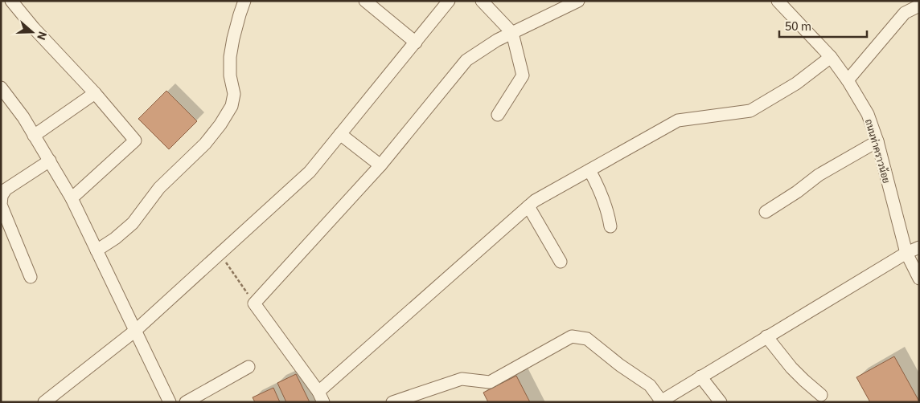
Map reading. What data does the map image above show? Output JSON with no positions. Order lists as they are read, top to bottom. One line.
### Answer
{"streets":{"street":["ถนนท่าคราวน้อย"]},"scale_bar":"50 m","north":"right"}
